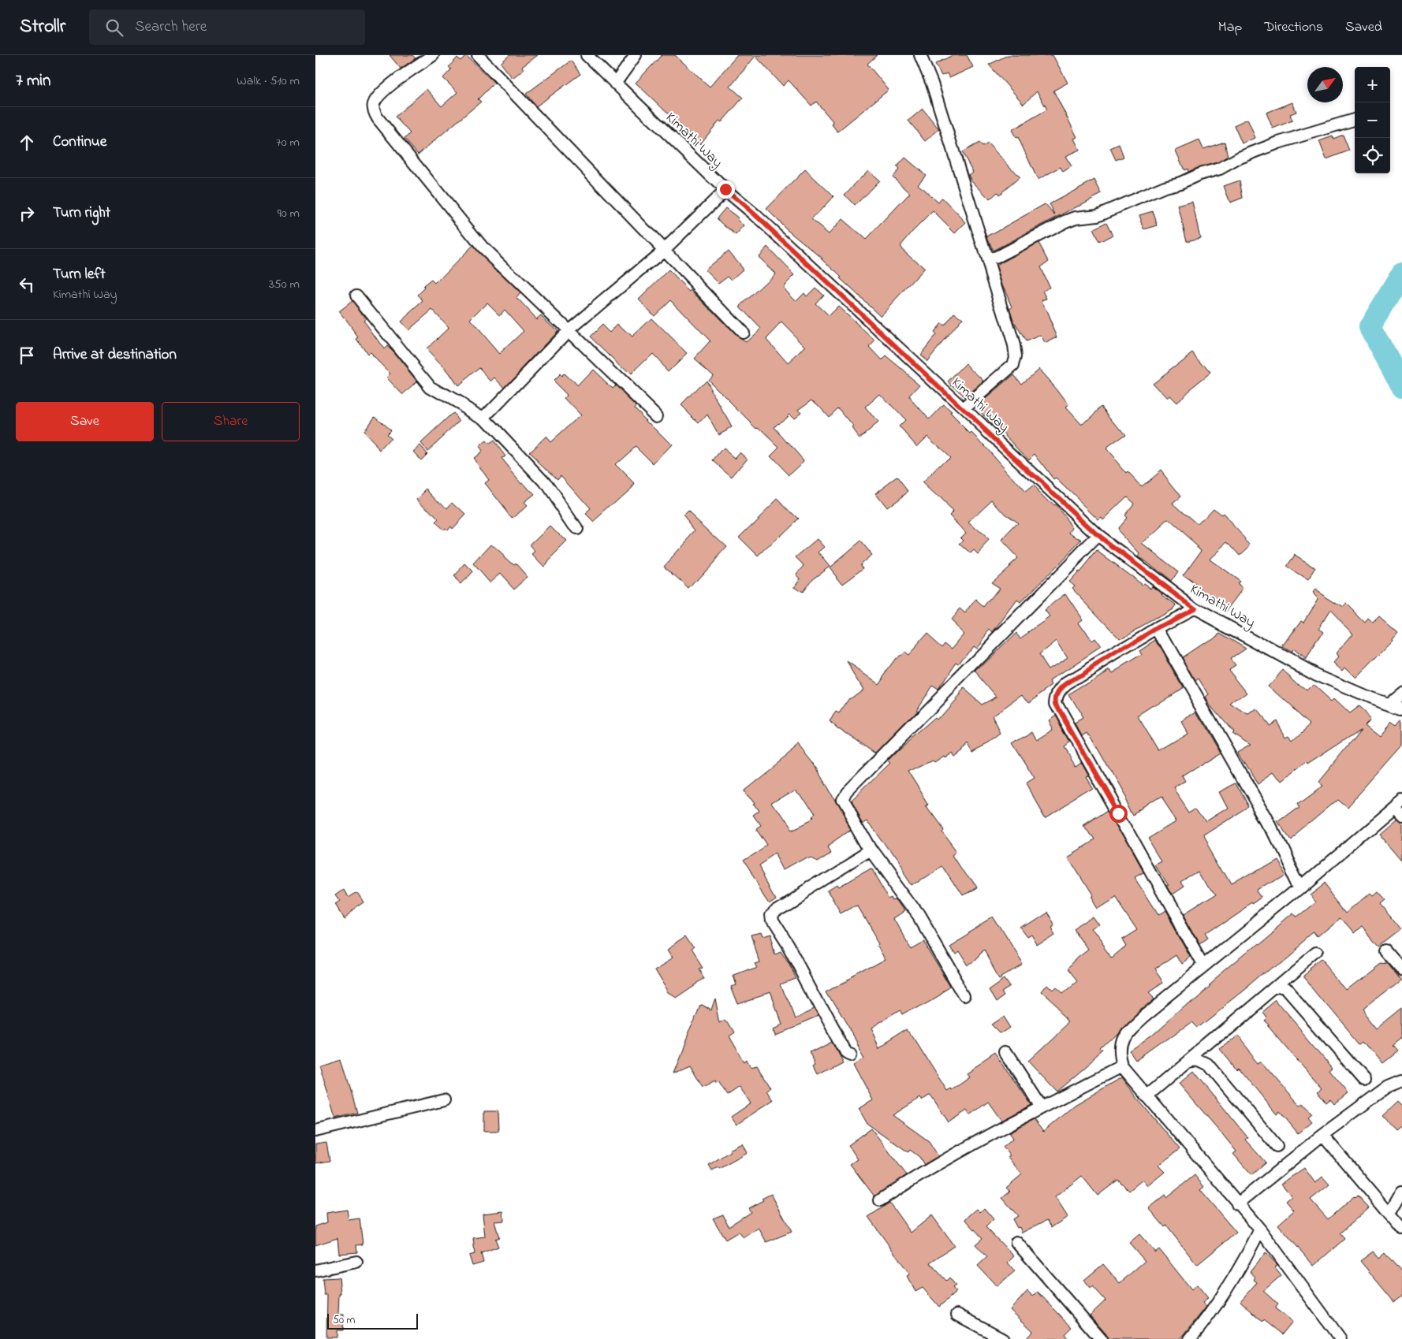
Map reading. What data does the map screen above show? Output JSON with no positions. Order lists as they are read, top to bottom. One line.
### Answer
{"streets":{"street":["Kimathi Way"]},"scale_bar":"50 m","north":"top right","page":{"header":"Strollr","search":"Search here","nav":["Map","Directions","Saved"],"heading":["7 min","Walk · 510 m"],"map_buttons":["+","−"],"list":[["Continue","70 m"],["Turn right","90 m"],["Turn left","Kimathi Way","350 m"],"Arrive at destination"],"buttons":["Save","Share"],"scale":"50 m"}}
